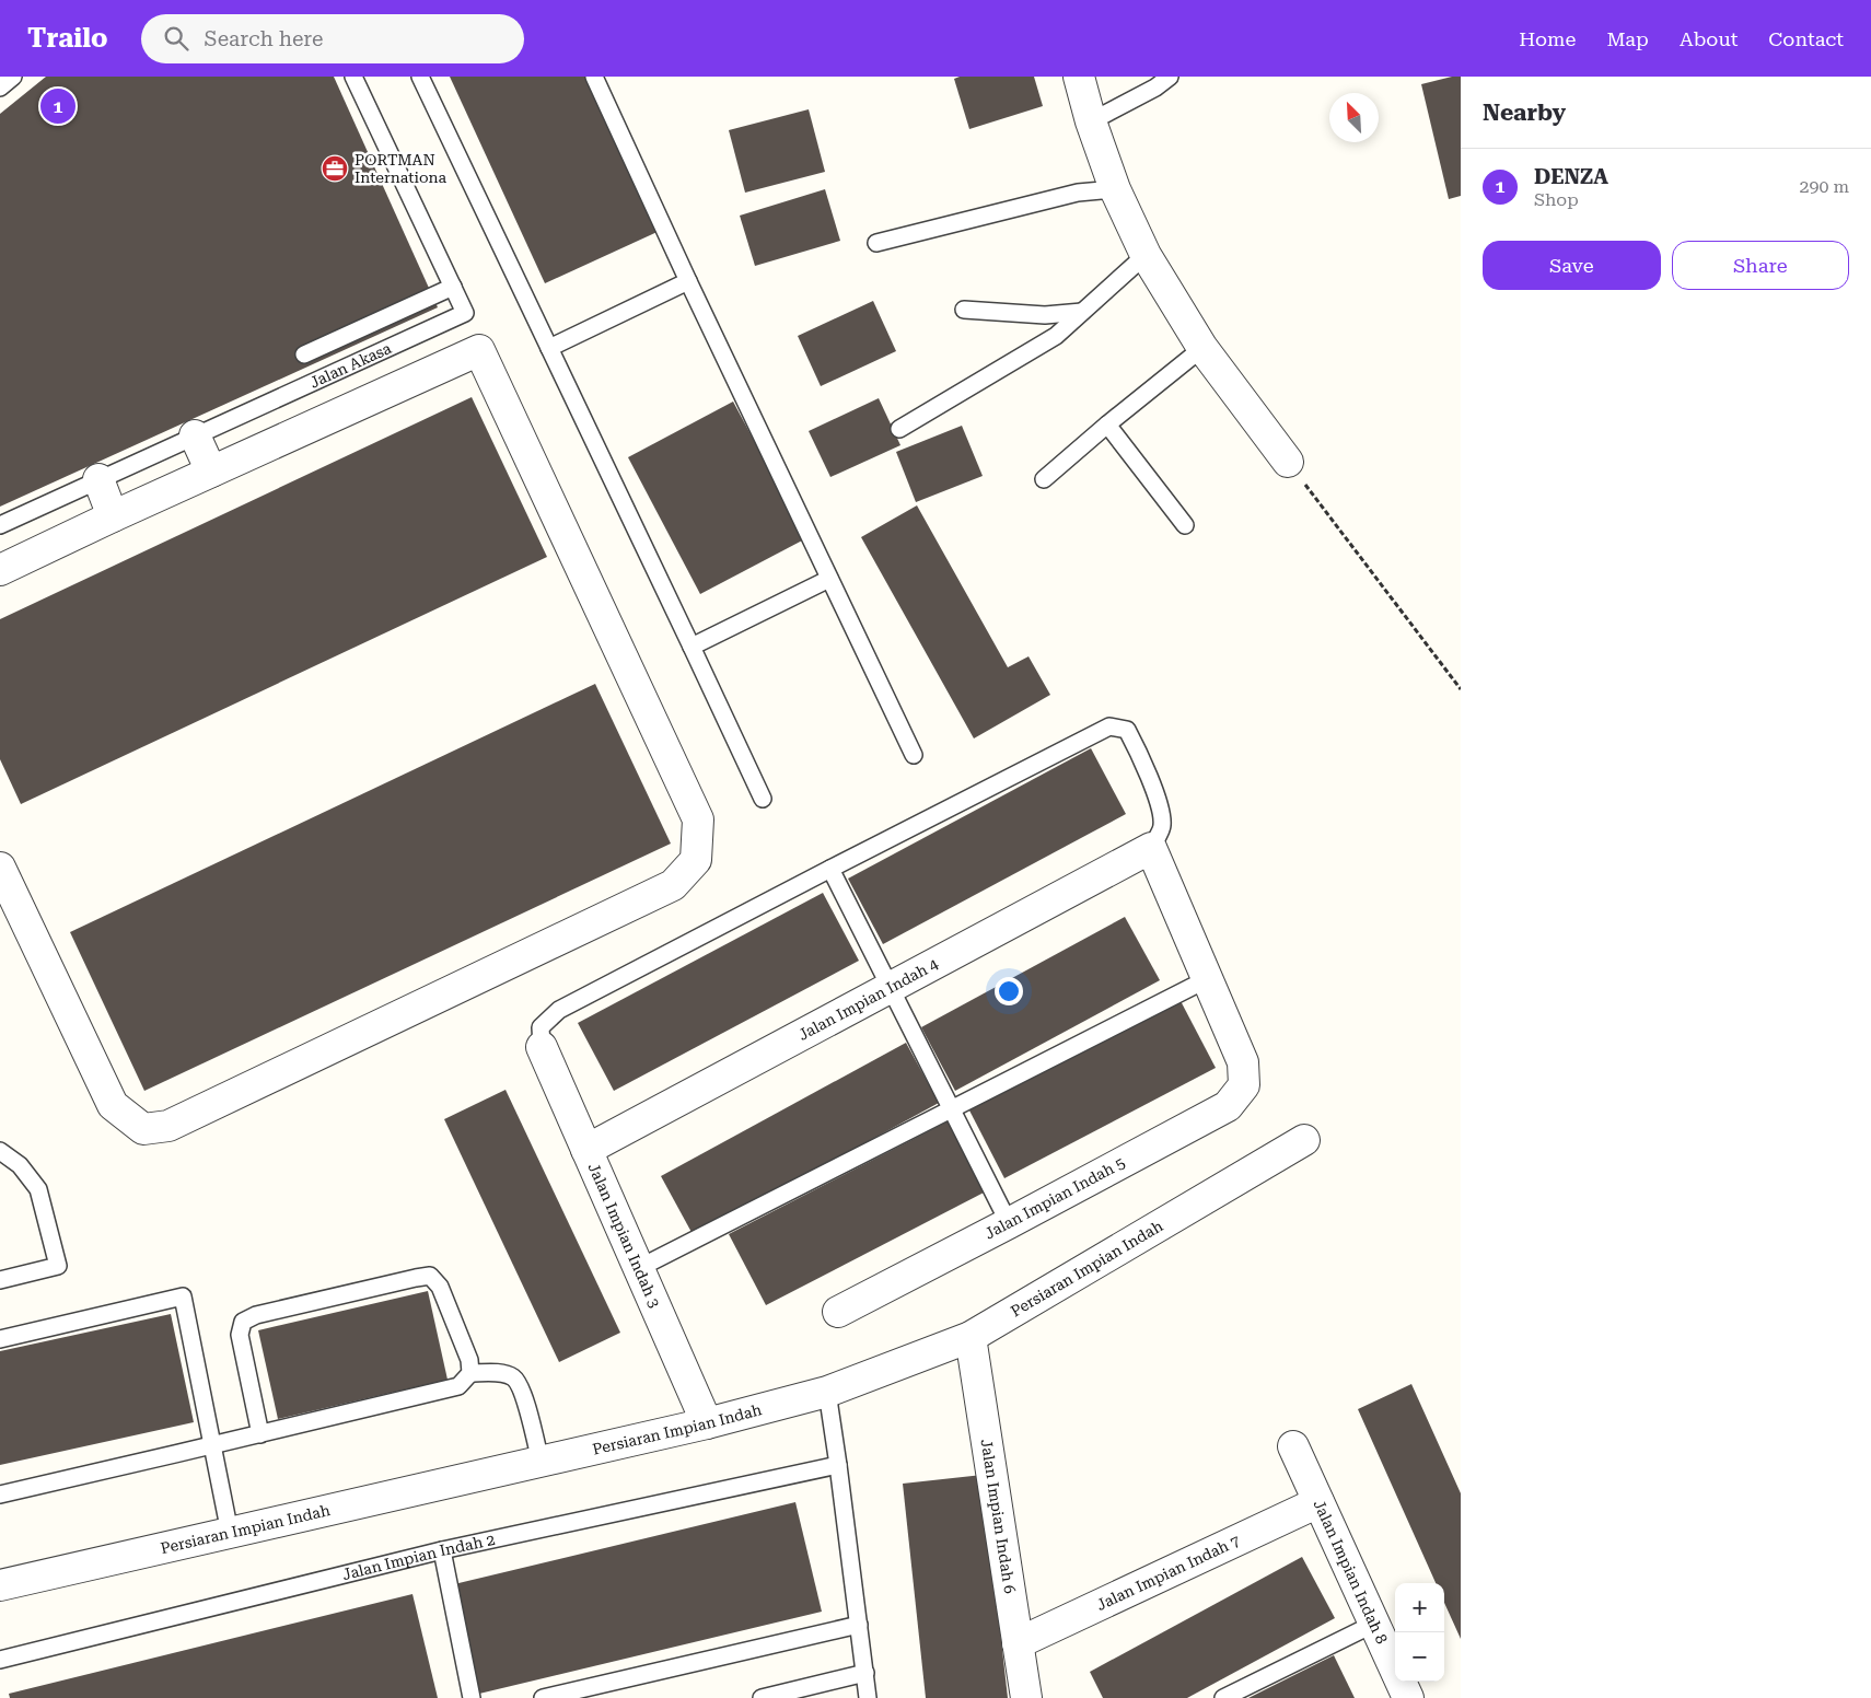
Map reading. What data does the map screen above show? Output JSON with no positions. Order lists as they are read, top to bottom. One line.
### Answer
{"streets":{"street":["Jalan Impian Indah 4","Jalan Impian Indah 5","Jalan Impian Indah 3","Persiaran Impian Indah","Jalan Impian Indah 6","Jalan Impian Indah 7","Jalan Impian Indah 8"],"lane":["Jalan Akasa","Jalan Impian Indah 2"]},"crossings":[["Jalan Impian Indah 4","Jalan Impian Indah 3"],["Jalan Impian Indah 3","Persiaran Impian Indah"],["Persiaran Impian Indah","Jalan Impian Indah 6"],["Jalan Impian Indah 6","Jalan Impian Indah 7"],["Jalan Impian Indah 7","Jalan Impian Indah 8"]],"places":{"office":["PORTMAN Internationa"]},"north":"top left","page":{"header":"Trailo","search":"Search here","nav":["Home","Map","About","Contact"],"heading":"Nearby","pins":"1","list":[{"mark":"1","name":"DENZA","note":"Shop","value":"290 m"}],"buttons":["Save","Share"],"map_buttons":["+","−"]}}
